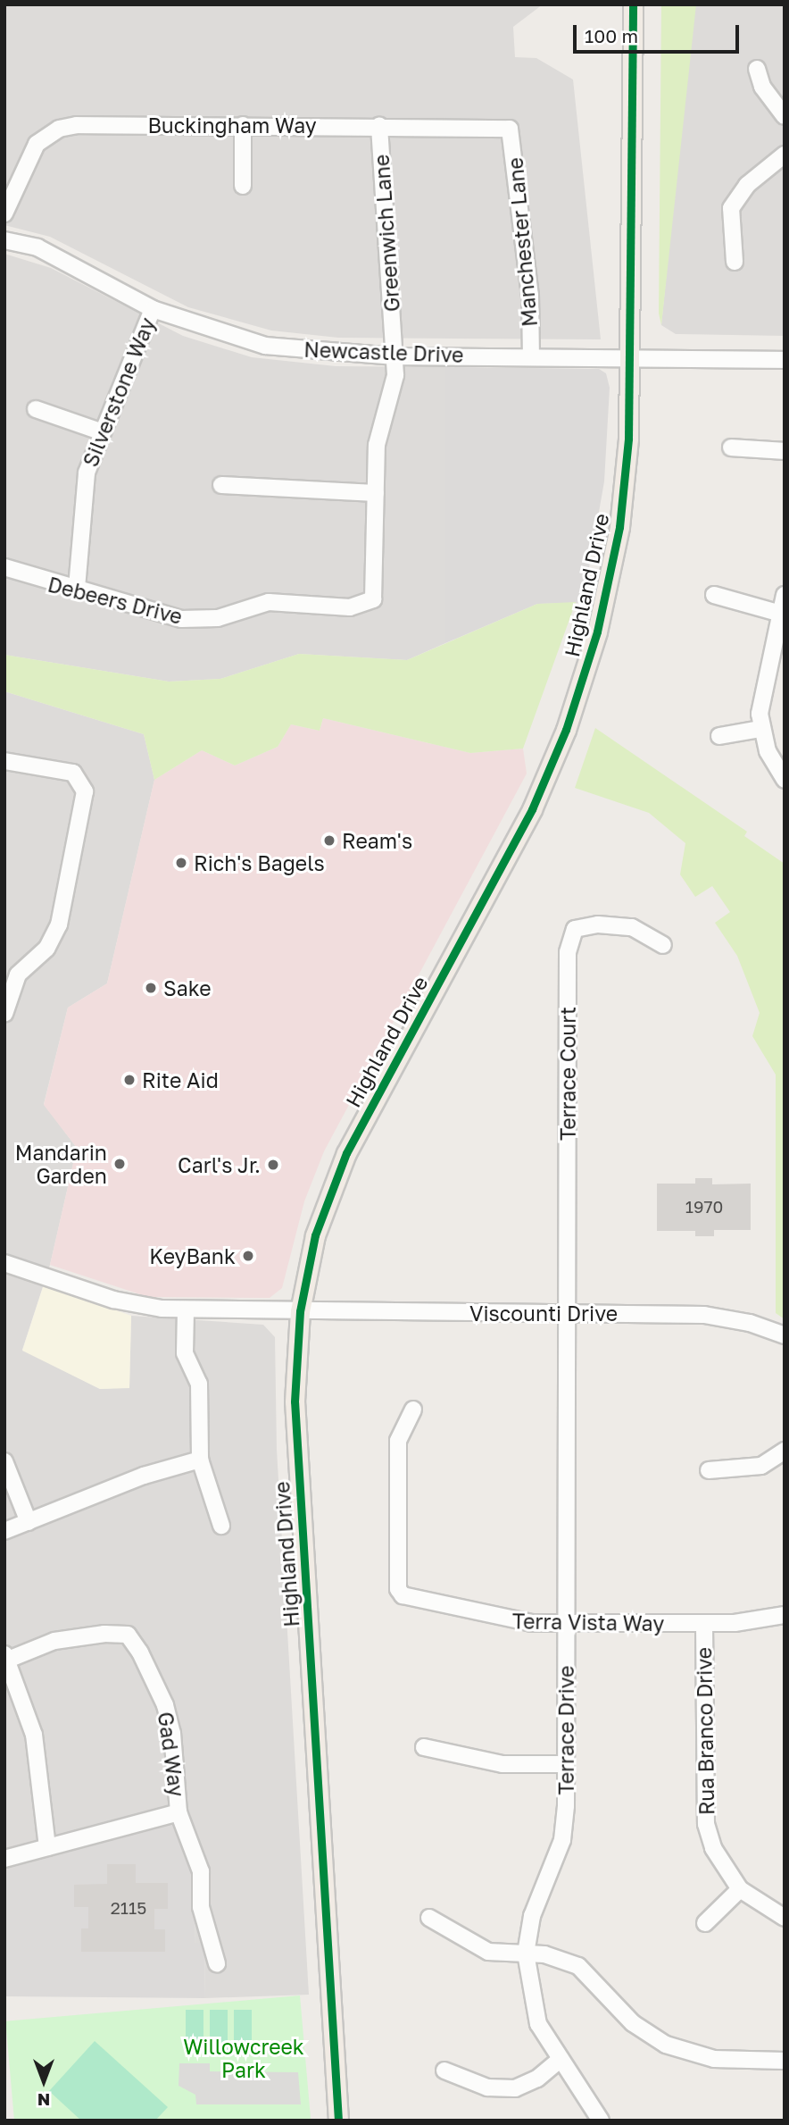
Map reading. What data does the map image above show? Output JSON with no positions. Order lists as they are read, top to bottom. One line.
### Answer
{"streets":{"main road":["Highland Drive"],"street":["Buckingham Way","Greenwich Lane","Manchester Lane","Newcastle Drive","Silverstone Way","Debeers Drive","Terrace Court","Viscounti Drive","Terra Vista Way","Terrace Drive","Rua Branco Drive","Gad Way"]},"crossings":[["Buckingham Way","Greenwich Lane"],["Buckingham Way","Manchester Lane"],["Greenwich Lane","Newcastle Drive"],["Greenwich Lane","Debeers Drive"],["Manchester Lane","Newcastle Drive"],["Newcastle Drive","Silverstone Way"],["Newcastle Drive","Highland Drive"],["Silverstone Way","Debeers Drive"],["Highland Drive","Viscounti Drive"],["Terrace Court","Viscounti Drive"],["Terrace Court","Terrace Drive"],["Viscounti Drive","Terrace Drive"],["Terra Vista Way","Terrace Drive"],["Terra Vista Way","Rua Branco Drive"]],"parks":["Willowcreek Park"],"places":["Ream's","Rich's Bagels","Sake","Rite Aid","Mandarin Garden","Carl's Jr.","KeyBank"],"house_numbers":["1970","2115"],"scale_bar":"100 m","north":"bottom"}
